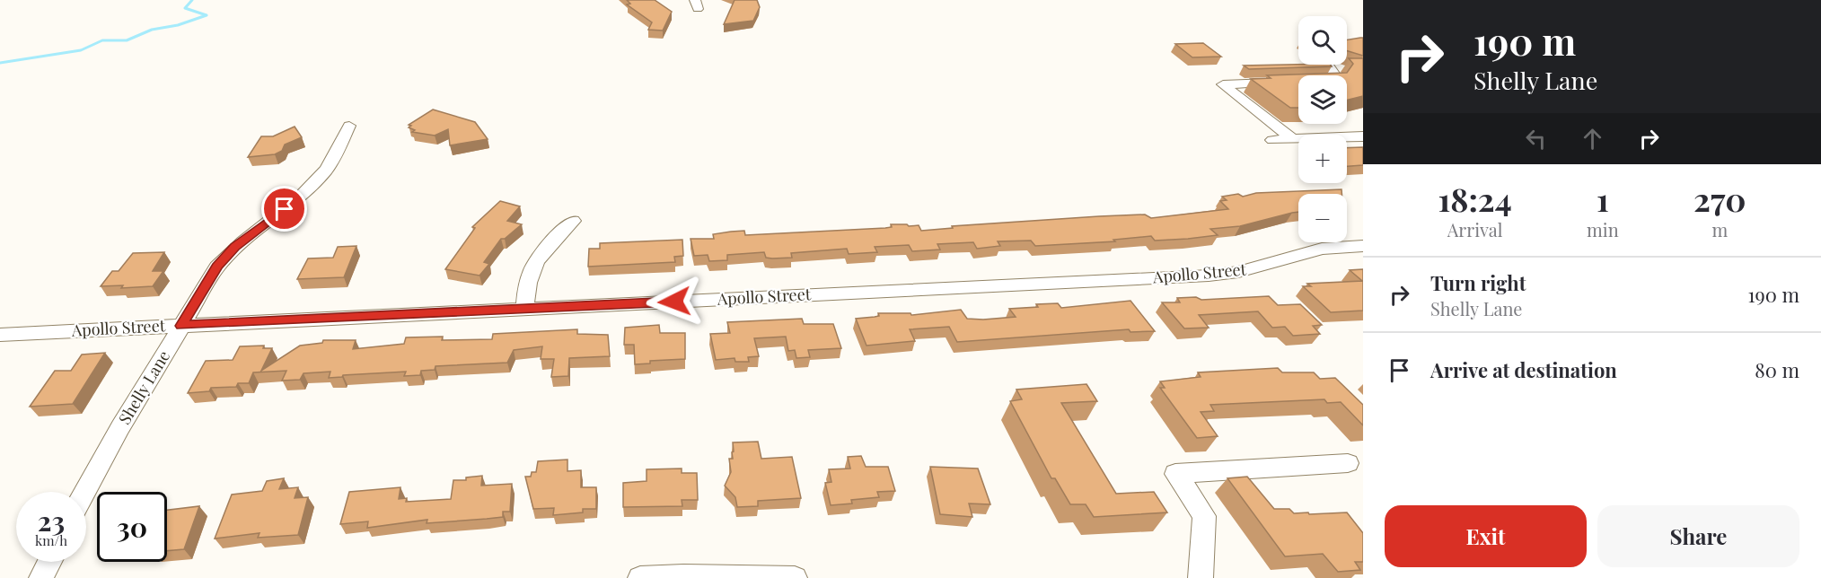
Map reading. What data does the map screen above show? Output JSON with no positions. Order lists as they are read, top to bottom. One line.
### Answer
{"streets":{"street":["Apollo Street","Shelly Lane"]},"crossings":[["Apollo Street","Shelly Lane"]],"page":{"turn":["190 m","Shelly Lane"],"map_buttons":["+","−"],"eta":["18:24","Arrival","1","min","270","m"],"list":[{"name":"Turn right","note":"Shelly Lane","value":"190 m"},{"name":"Arrive at destination","value":"80 m"}],"speed":"23 km/h","limit":"30","buttons":["Exit","Share"]}}
